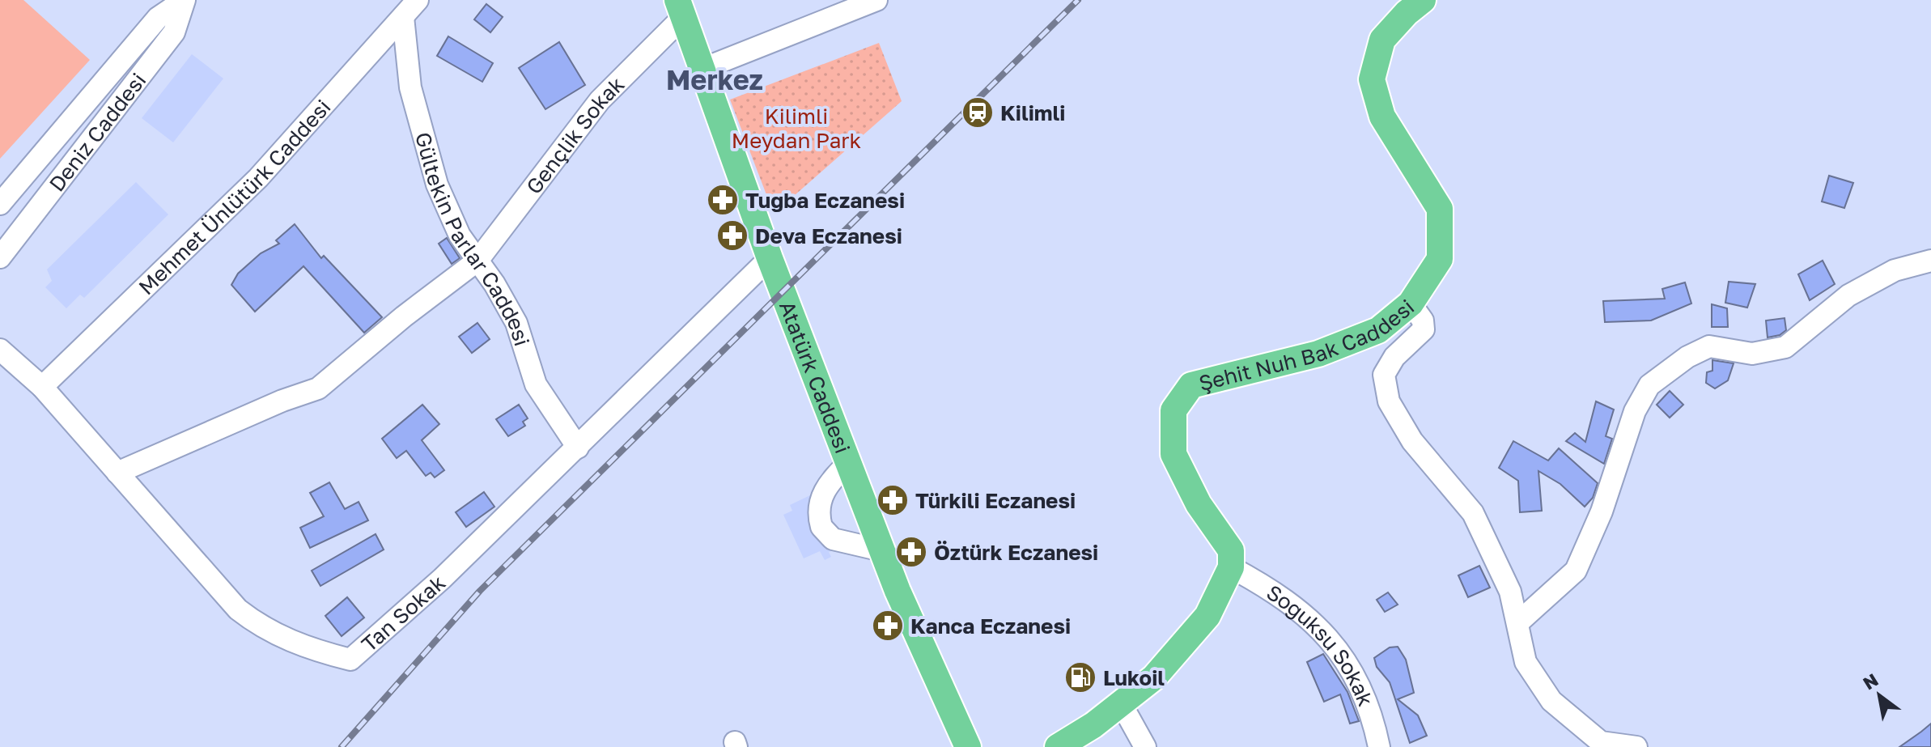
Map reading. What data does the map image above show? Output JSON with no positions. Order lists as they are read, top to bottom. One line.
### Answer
{"streets":{"main road":["Şehit Nuh Bak Caddesi","Atatürk Caddesi"],"street":["Deniz Caddesi","Gençlik Sokak","Mehmet Ünlütürk Caddesi","Gültekin Parlar Caddesi","Tan Sokak","Soğuksu Sokak"]},"crossings":[["Gençlik Sokak","Gültekin Parlar Caddesi"],["Gençlik Sokak","Atatürk Caddesi"],["Gençlik Sokak","Tan Sokak"],["Mehmet Ünlütürk Caddesi","Gültekin Parlar Caddesi"],["Mehmet Ünlütürk Caddesi","Tan Sokak"],["Gültekin Parlar Caddesi","Tan Sokak"],["Şehit Nuh Bak Caddesi","Soğuksu Sokak"],["Atatürk Caddesi","Tan Sokak"]],"districts":["Merkez"],"parks":["Kilimli Meydan Park"],"places":{"station":["Kilimli"],"pharmacy":["Tuğba Eczanesi","Deva Eczanesi","Türkili Eczanesi","Öztürk Eczanesi","Kanca Eczanesi"],"fuel station":["Lukoil"]},"north":"top left"}
